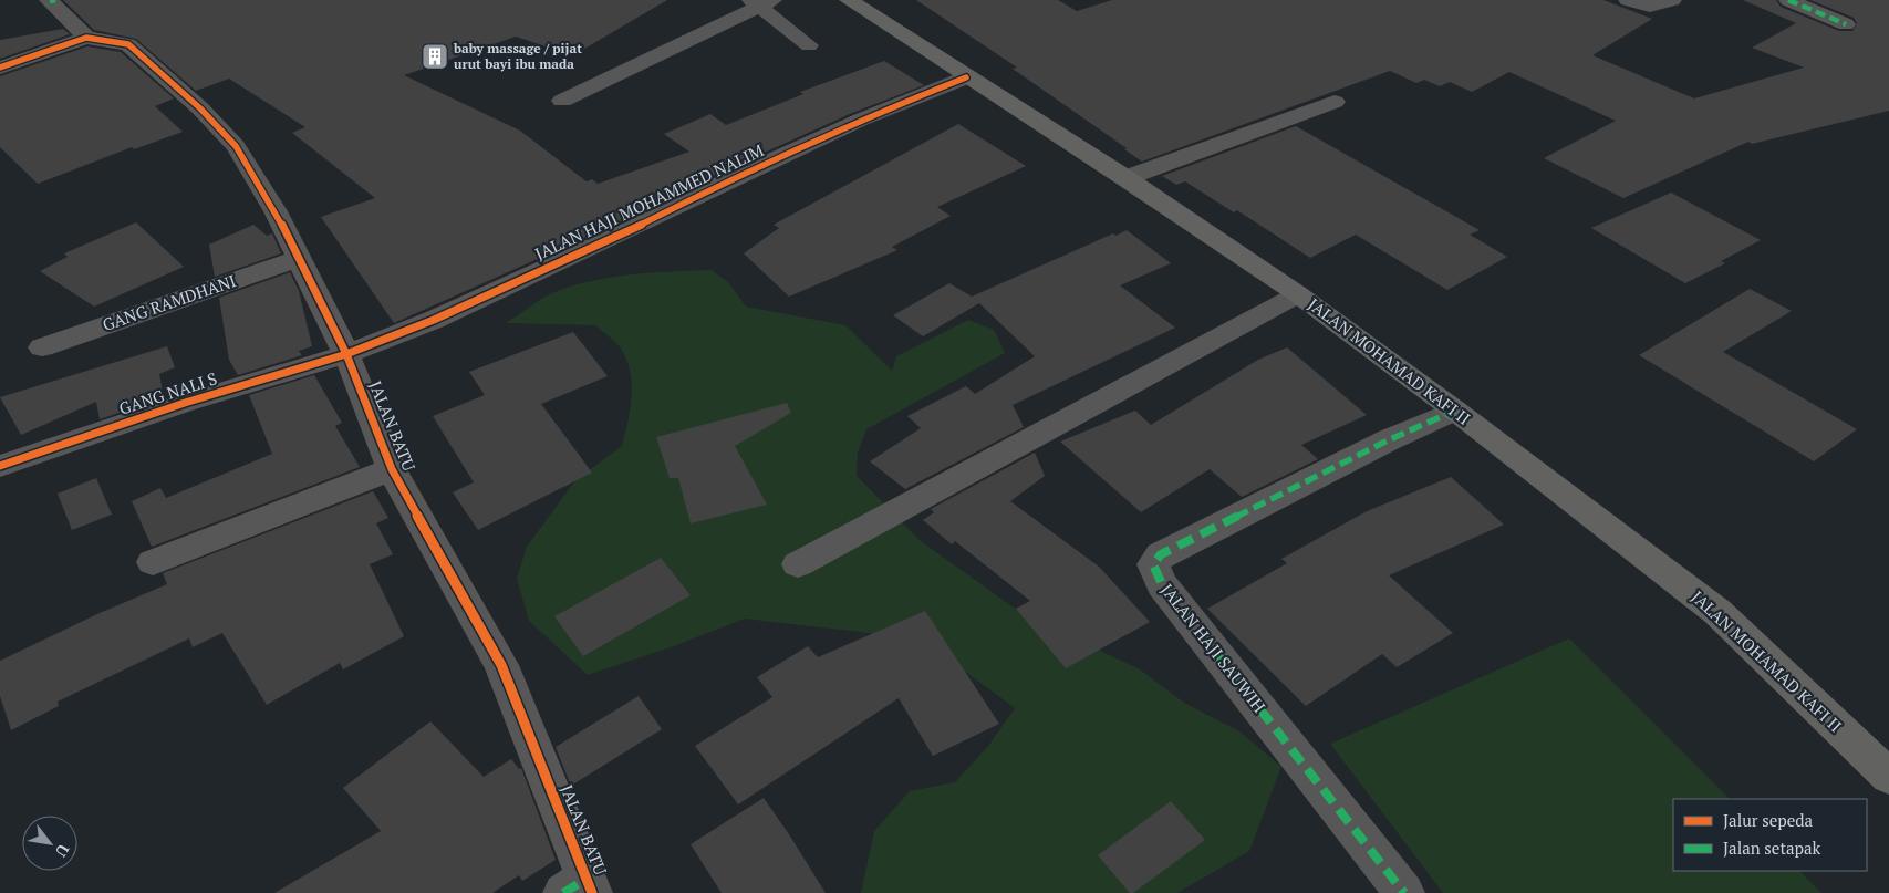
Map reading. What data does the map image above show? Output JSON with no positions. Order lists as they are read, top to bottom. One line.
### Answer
{"streets":{"main road":["JALAN MOHAMAD KAFI II"],"street":["JALAN HAJI MOHAMMED NALIM","GANG RAMDHANI","GANG NALI S","JALAN BATU","JALAN HAJI SAUWIH"]},"crossings":[["JALAN HAJI MOHAMMED NALIM","JALAN MOHAMAD KAFI II"],["JALAN HAJI MOHAMMED NALIM","GANG NALI S"],["JALAN HAJI MOHAMMED NALIM","JALAN BATU"],["GANG RAMDHANI","JALAN BATU"],["JALAN MOHAMAD KAFI II","JALAN HAJI SAUWIH"],["GANG NALI S","JALAN BATU"]],"places":{"building":["baby massage / pijat urut bayi ibu mada"]},"legend":["Jalur sepeda","Jalan setapak"],"north":"bottom right"}
